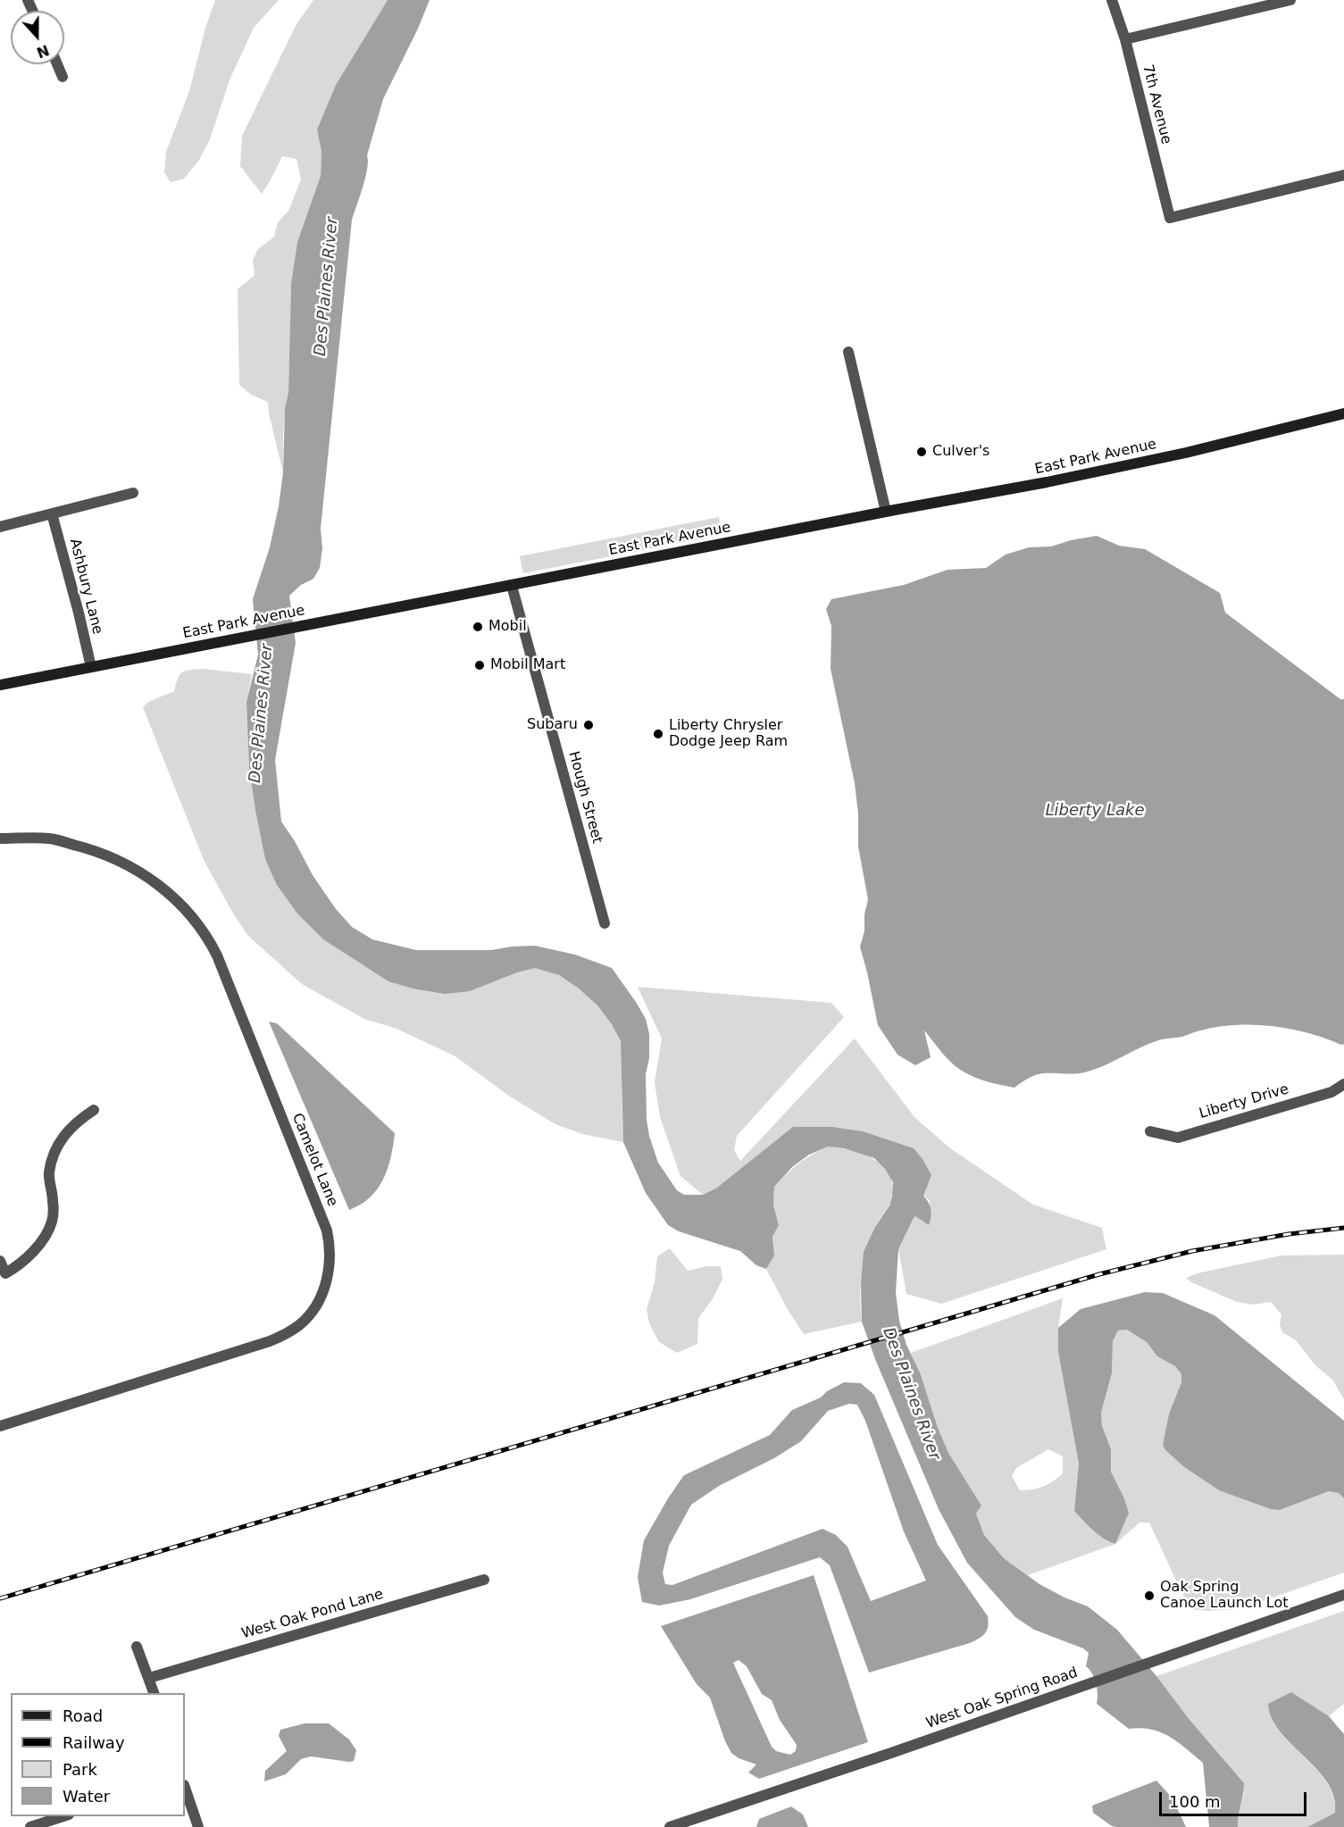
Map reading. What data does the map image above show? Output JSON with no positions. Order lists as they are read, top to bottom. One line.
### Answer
{"streets":{"main road":["East Park Avenue"],"street":["7th Avenue","Ashbury Lane","Hough Street","Liberty Drive","Camelot Lane","West Oak Pond Lane","West Oak Spring Road"]},"crossings":[["East Park Avenue","Ashbury Lane"],["East Park Avenue","Hough Street"]],"water":["Des Plaines River","Liberty Lake"],"places":["Culver's","Mobil","Mobil Mart","Subaru","Liberty Chrysler Dodge Jeep Ram","Oak Spring Canoe Launch Lot"],"legend":["Road","Railway","Park","Water"],"scale_bar":"100 m","north":"bottom"}
